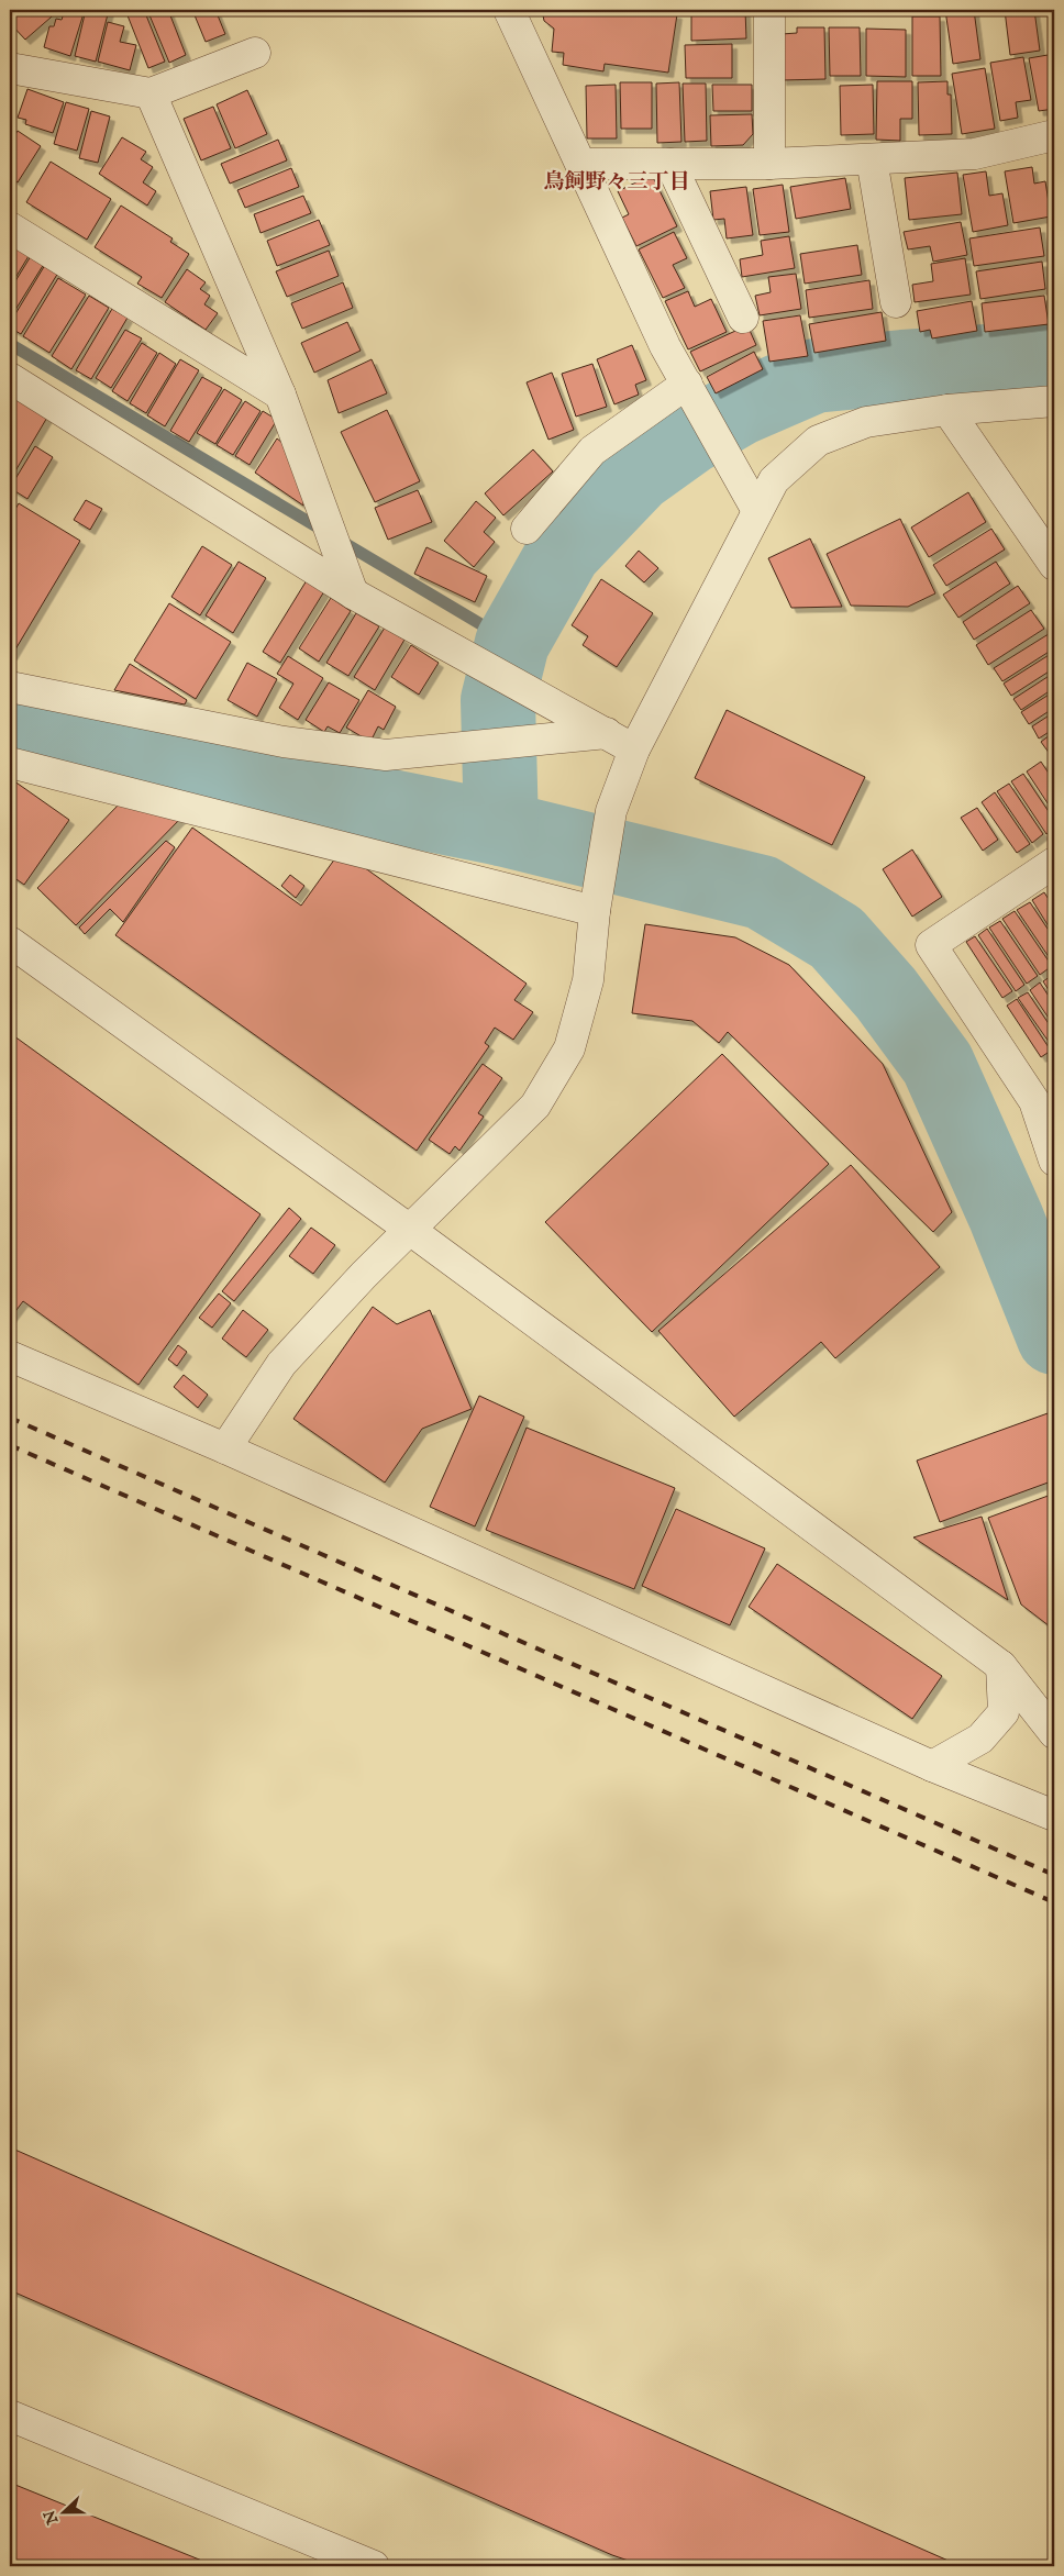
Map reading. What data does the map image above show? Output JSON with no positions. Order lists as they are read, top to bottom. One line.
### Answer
{"districts":["鳥飼野々三丁目"],"north":"left"}
